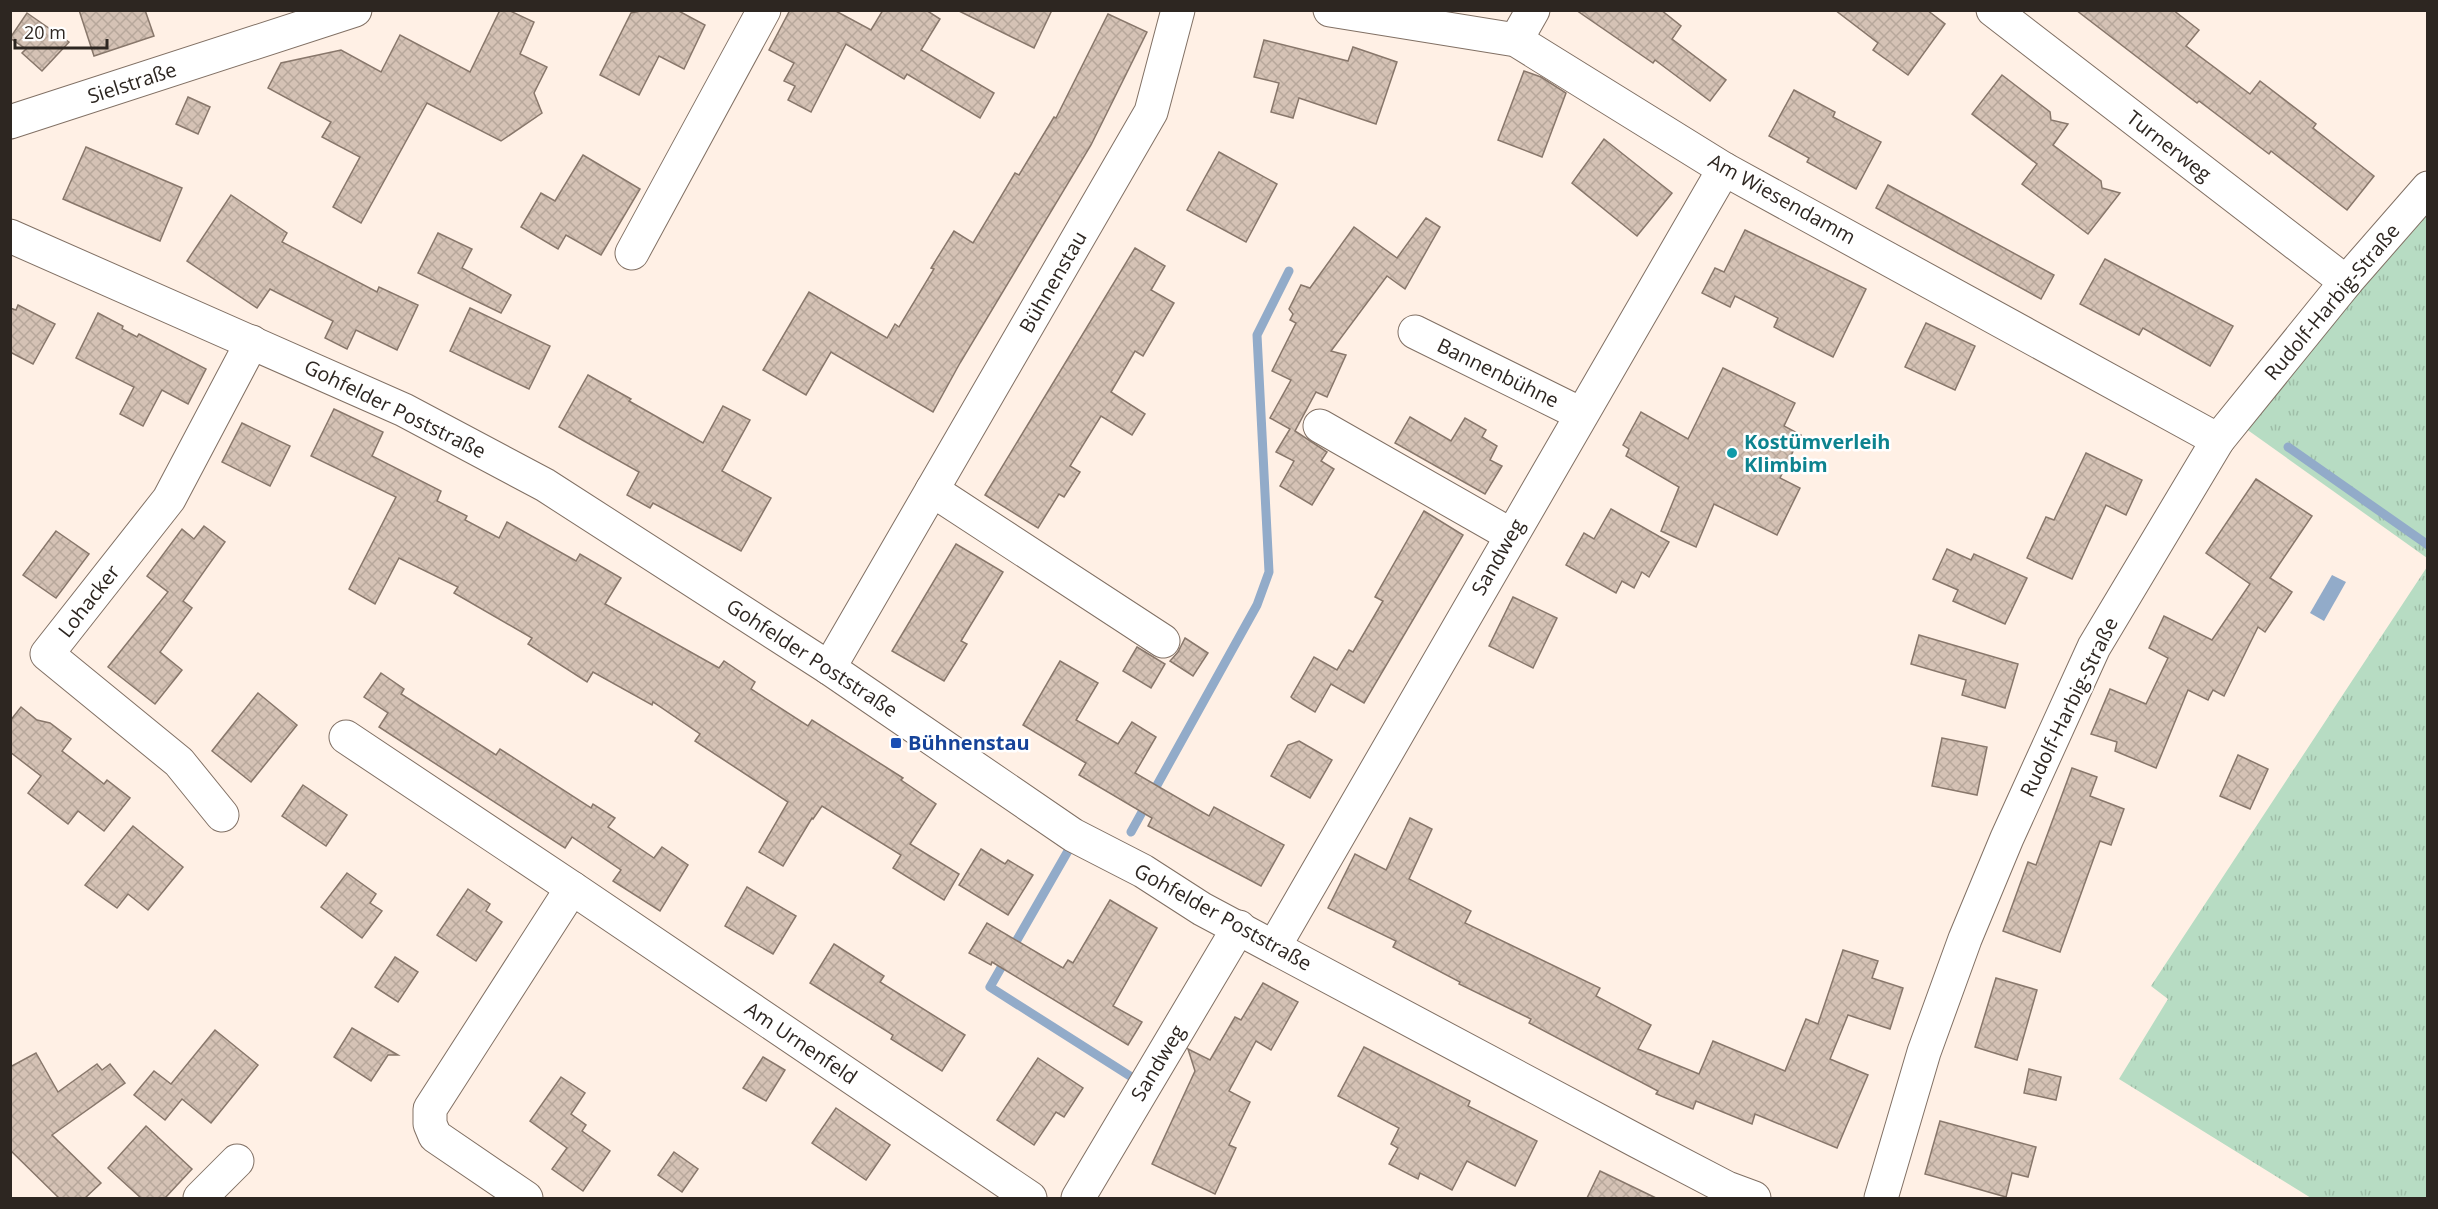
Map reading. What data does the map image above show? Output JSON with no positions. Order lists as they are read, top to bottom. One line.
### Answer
{"streets":{"street":["Sielstraße","Turnerweg","Am Wiesendamm","Bühnenstau","Rudolf-Harbig-Straße","Bannenbühne","Gohfelder Poststraße","Sandweg","Lohacker","Am Urnenfeld"]},"crossings":[["Turnerweg","Rudolf-Harbig-Straße"],["Am Wiesendamm","Rudolf-Harbig-Straße"],["Am Wiesendamm","Sandweg"],["Bühnenstau","Gohfelder Poststraße"],["Bannenbühne","Sandweg"],["Gohfelder Poststraße","Sandweg"],["Gohfelder Poststraße","Lohacker"]],"places":{"other":["Kostümverleih Klimbim"],"transit":["Bühnenstau"]},"scale_bar":"20 m"}
